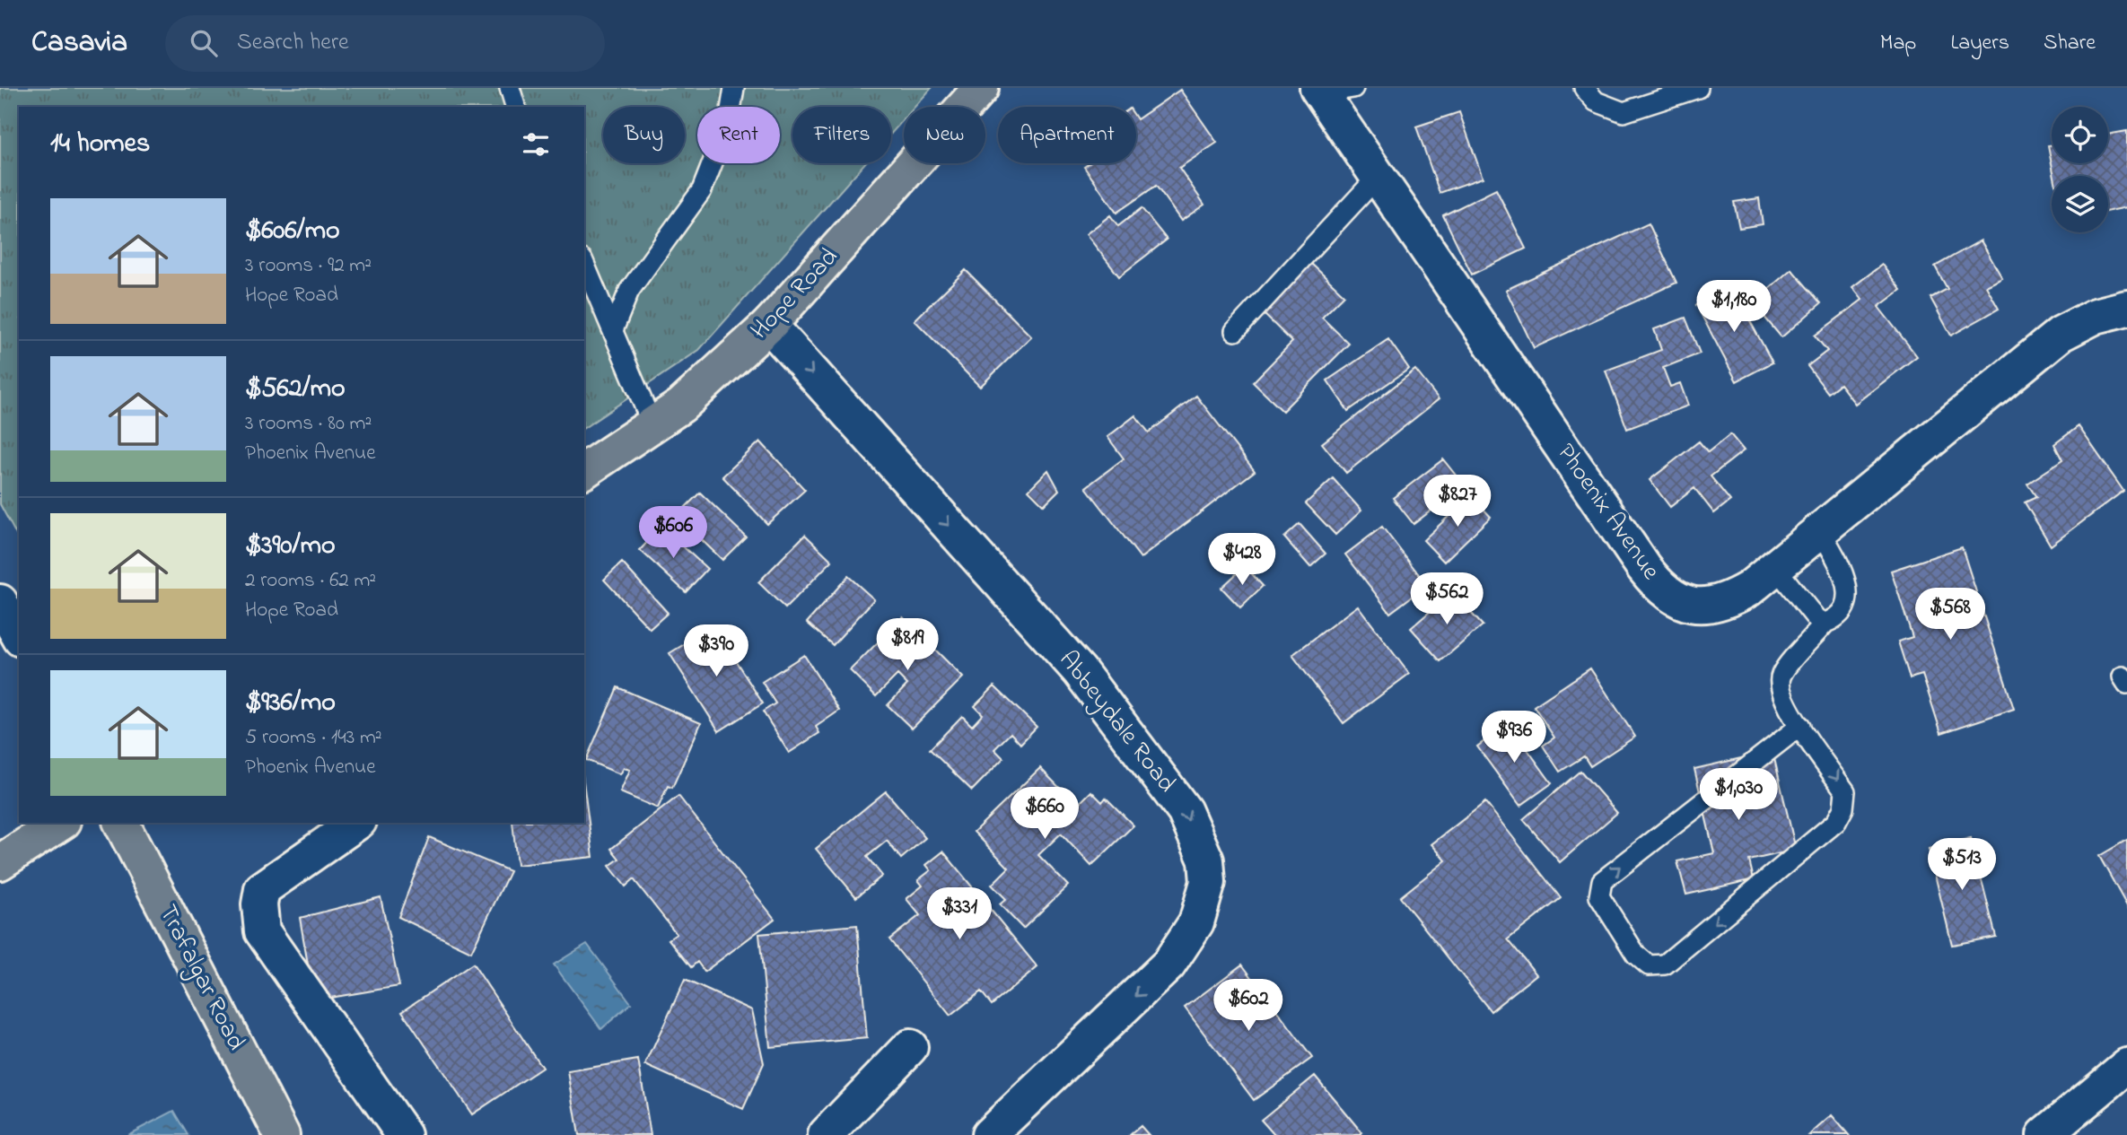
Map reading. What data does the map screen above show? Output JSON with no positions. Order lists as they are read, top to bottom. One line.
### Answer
{"streets":{"main road":["Hope Road","Trafalgar Road"],"street":["Phoenix Avenue","Abbeydale Road"]},"crossings":[["Hope Road","Abbeydale Road"]],"page":{"header":"Casavia","search":"Search here","nav":["Map","Layers","Share"],"chip":["Buy","Rent","Filters","New","Apartment"],"heading":"14 homes","list":[{"name":"$606/mo","note":"3 rooms · 92 m² · Hope Road"},{"name":"$562/mo","note":"3 rooms · 80 m² · Phoenix Avenue"},{"name":"$390/mo","note":"2 rooms · 62 m² · Hope Road"},{"name":"$936/mo","note":"5 rooms · 143 m² · Phoenix Avenue"}],"price":["$1,180","$827","$606","$428","$562","$568","$819","$390","$936","$1,030","$660","$513","$331","$602"]}}
